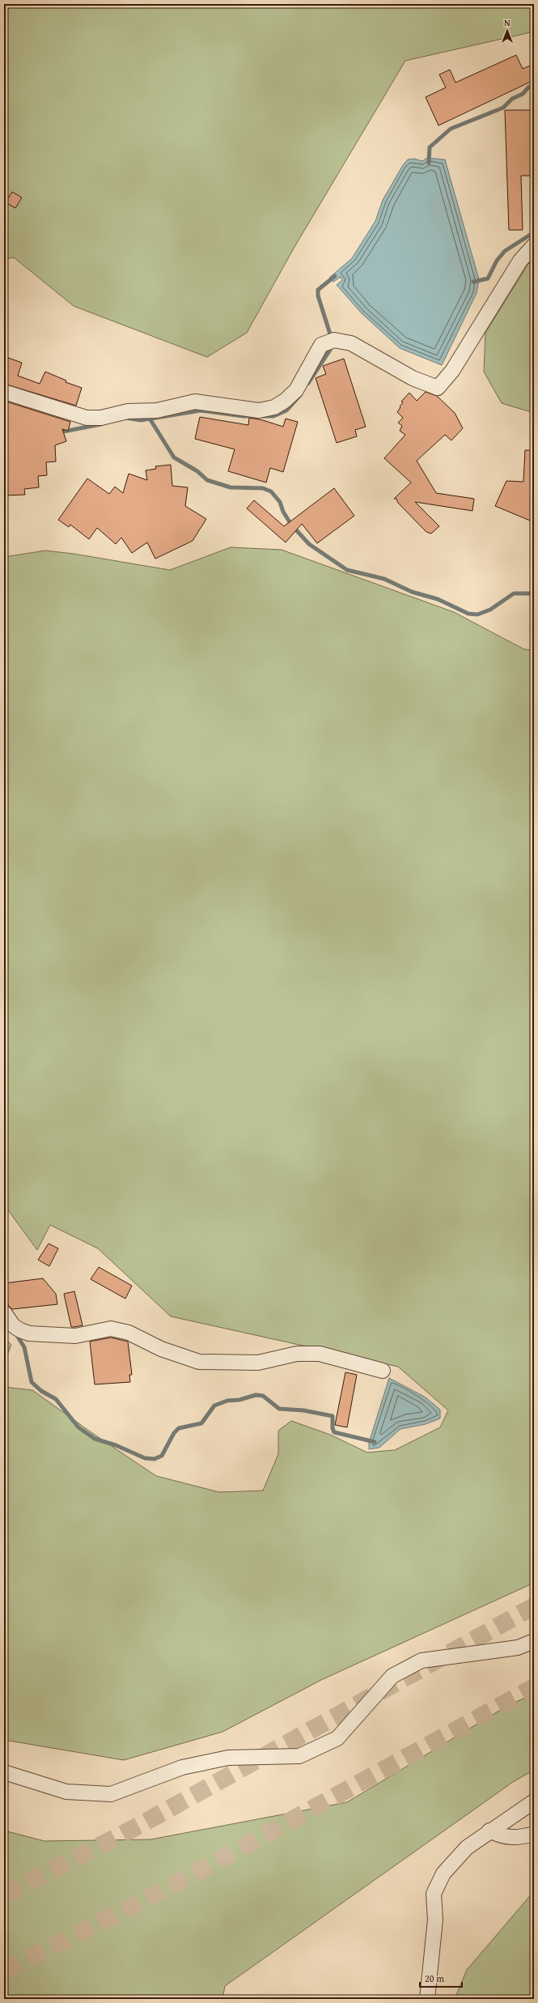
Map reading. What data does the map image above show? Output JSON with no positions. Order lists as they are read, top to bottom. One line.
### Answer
{"scale_bar":"20 m","north":"top"}
